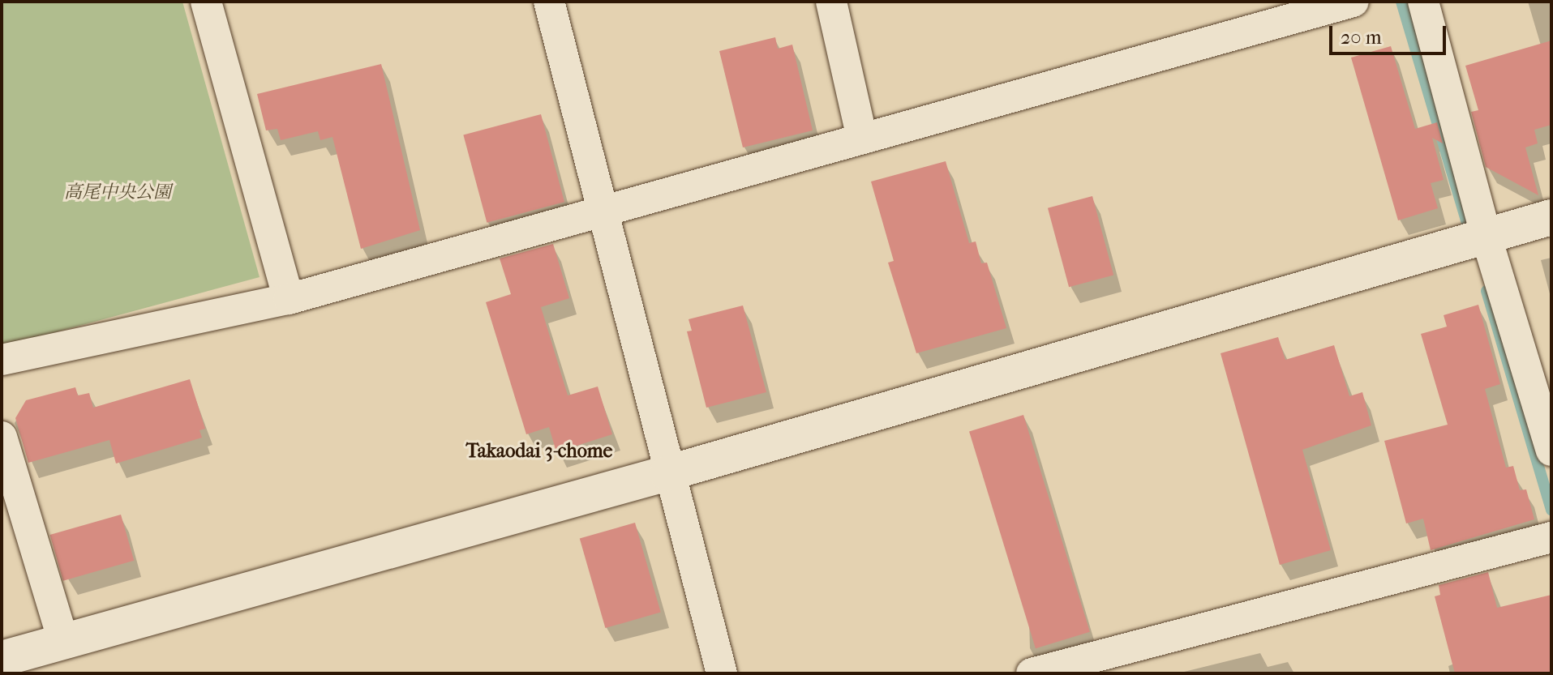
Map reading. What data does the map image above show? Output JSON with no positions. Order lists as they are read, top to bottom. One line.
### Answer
{"districts":["Takaodai 3-chome"],"parks":["高尾中央公園"],"scale_bar":"20 m"}
